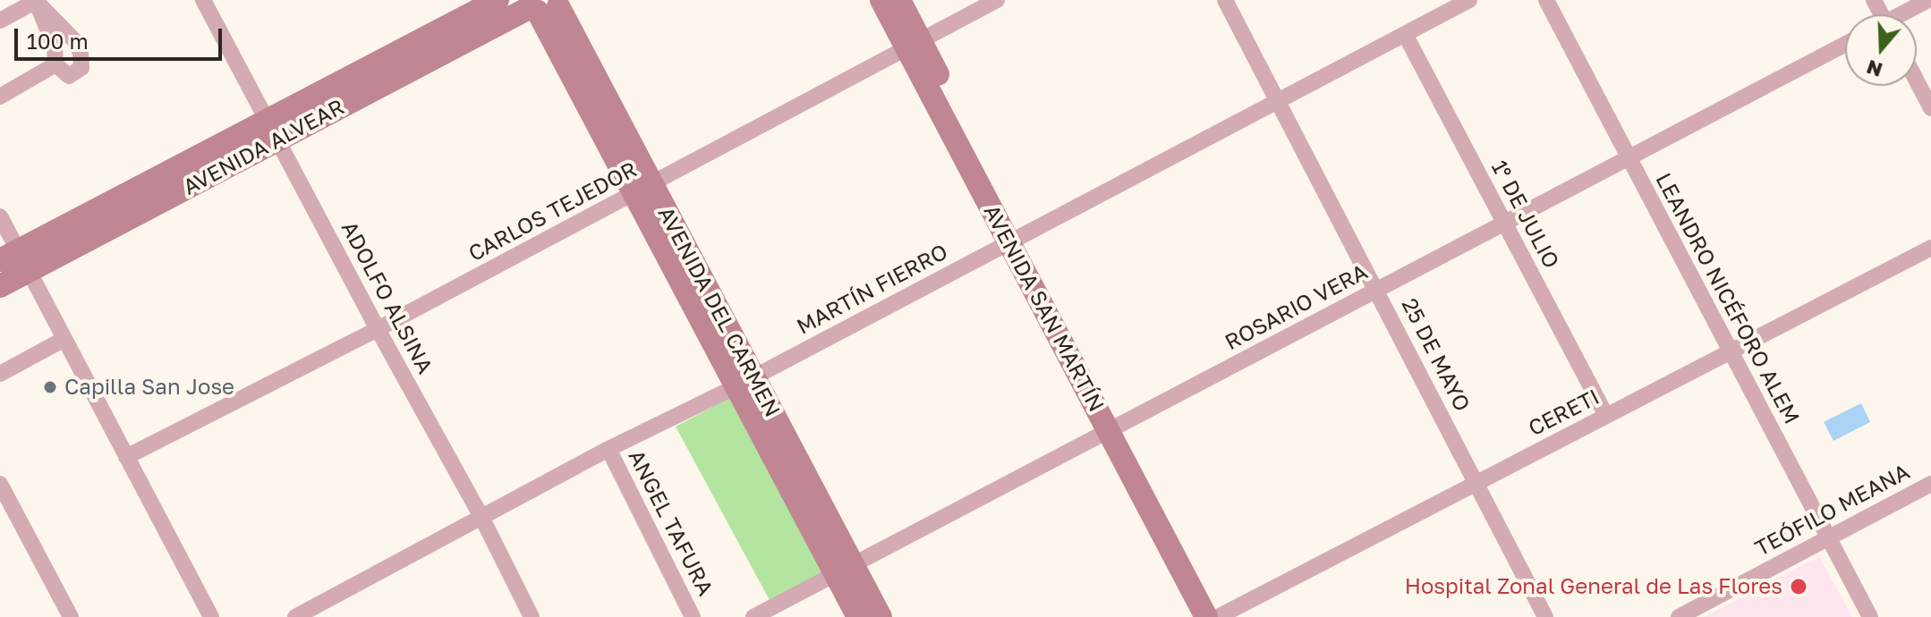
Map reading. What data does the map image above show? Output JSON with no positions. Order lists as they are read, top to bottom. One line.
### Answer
{"streets":{"main road":["AVENIDA ALVEAR","AVENIDA SAN MARTÍN","AVENIDA DEL CARMEN"],"street":["CARLOS TEJEDOR","1° DE JULIO","MARTÍN FIERRO","ADOLFO ALSINA","LEANDRO NICÉFORO ALEM","ROSARIO VERA","25 DE MAYO","CERETI","TEÓFILO MEANA","ANGEL TAFURA"]},"crossings":[["AVENIDA ALVEAR","ADOLFO ALSINA"],["AVENIDA ALVEAR","AVENIDA DEL CARMEN"],["CARLOS TEJEDOR","ADOLFO ALSINA"],["CARLOS TEJEDOR","AVENIDA SAN MARTÍN"],["CARLOS TEJEDOR","AVENIDA DEL CARMEN"],["1° DE JULIO","MARTÍN FIERRO"],["1° DE JULIO","ROSARIO VERA"],["1° DE JULIO","CERETI"],["MARTÍN FIERRO","ADOLFO ALSINA"],["MARTÍN FIERRO","AVENIDA SAN MARTÍN"],["MARTÍN FIERRO","AVENIDA DEL CARMEN"],["MARTÍN FIERRO","25 DE MAYO"],["MARTÍN FIERRO","ANGEL TAFURA"],["LEANDRO NICÉFORO ALEM","ROSARIO VERA"],["LEANDRO NICÉFORO ALEM","CERETI"],["LEANDRO NICÉFORO ALEM","TEÓFILO MEANA"],["ROSARIO VERA","AVENIDA SAN MARTÍN"],["ROSARIO VERA","AVENIDA DEL CARMEN"],["ROSARIO VERA","25 DE MAYO"],["AVENIDA SAN MARTÍN","CERETI"],["25 DE MAYO","CERETI"]],"places":["Capilla San Jose","Hospital Zonal General de Las Flores"],"scale_bar":"100 m","north":"bottom"}
